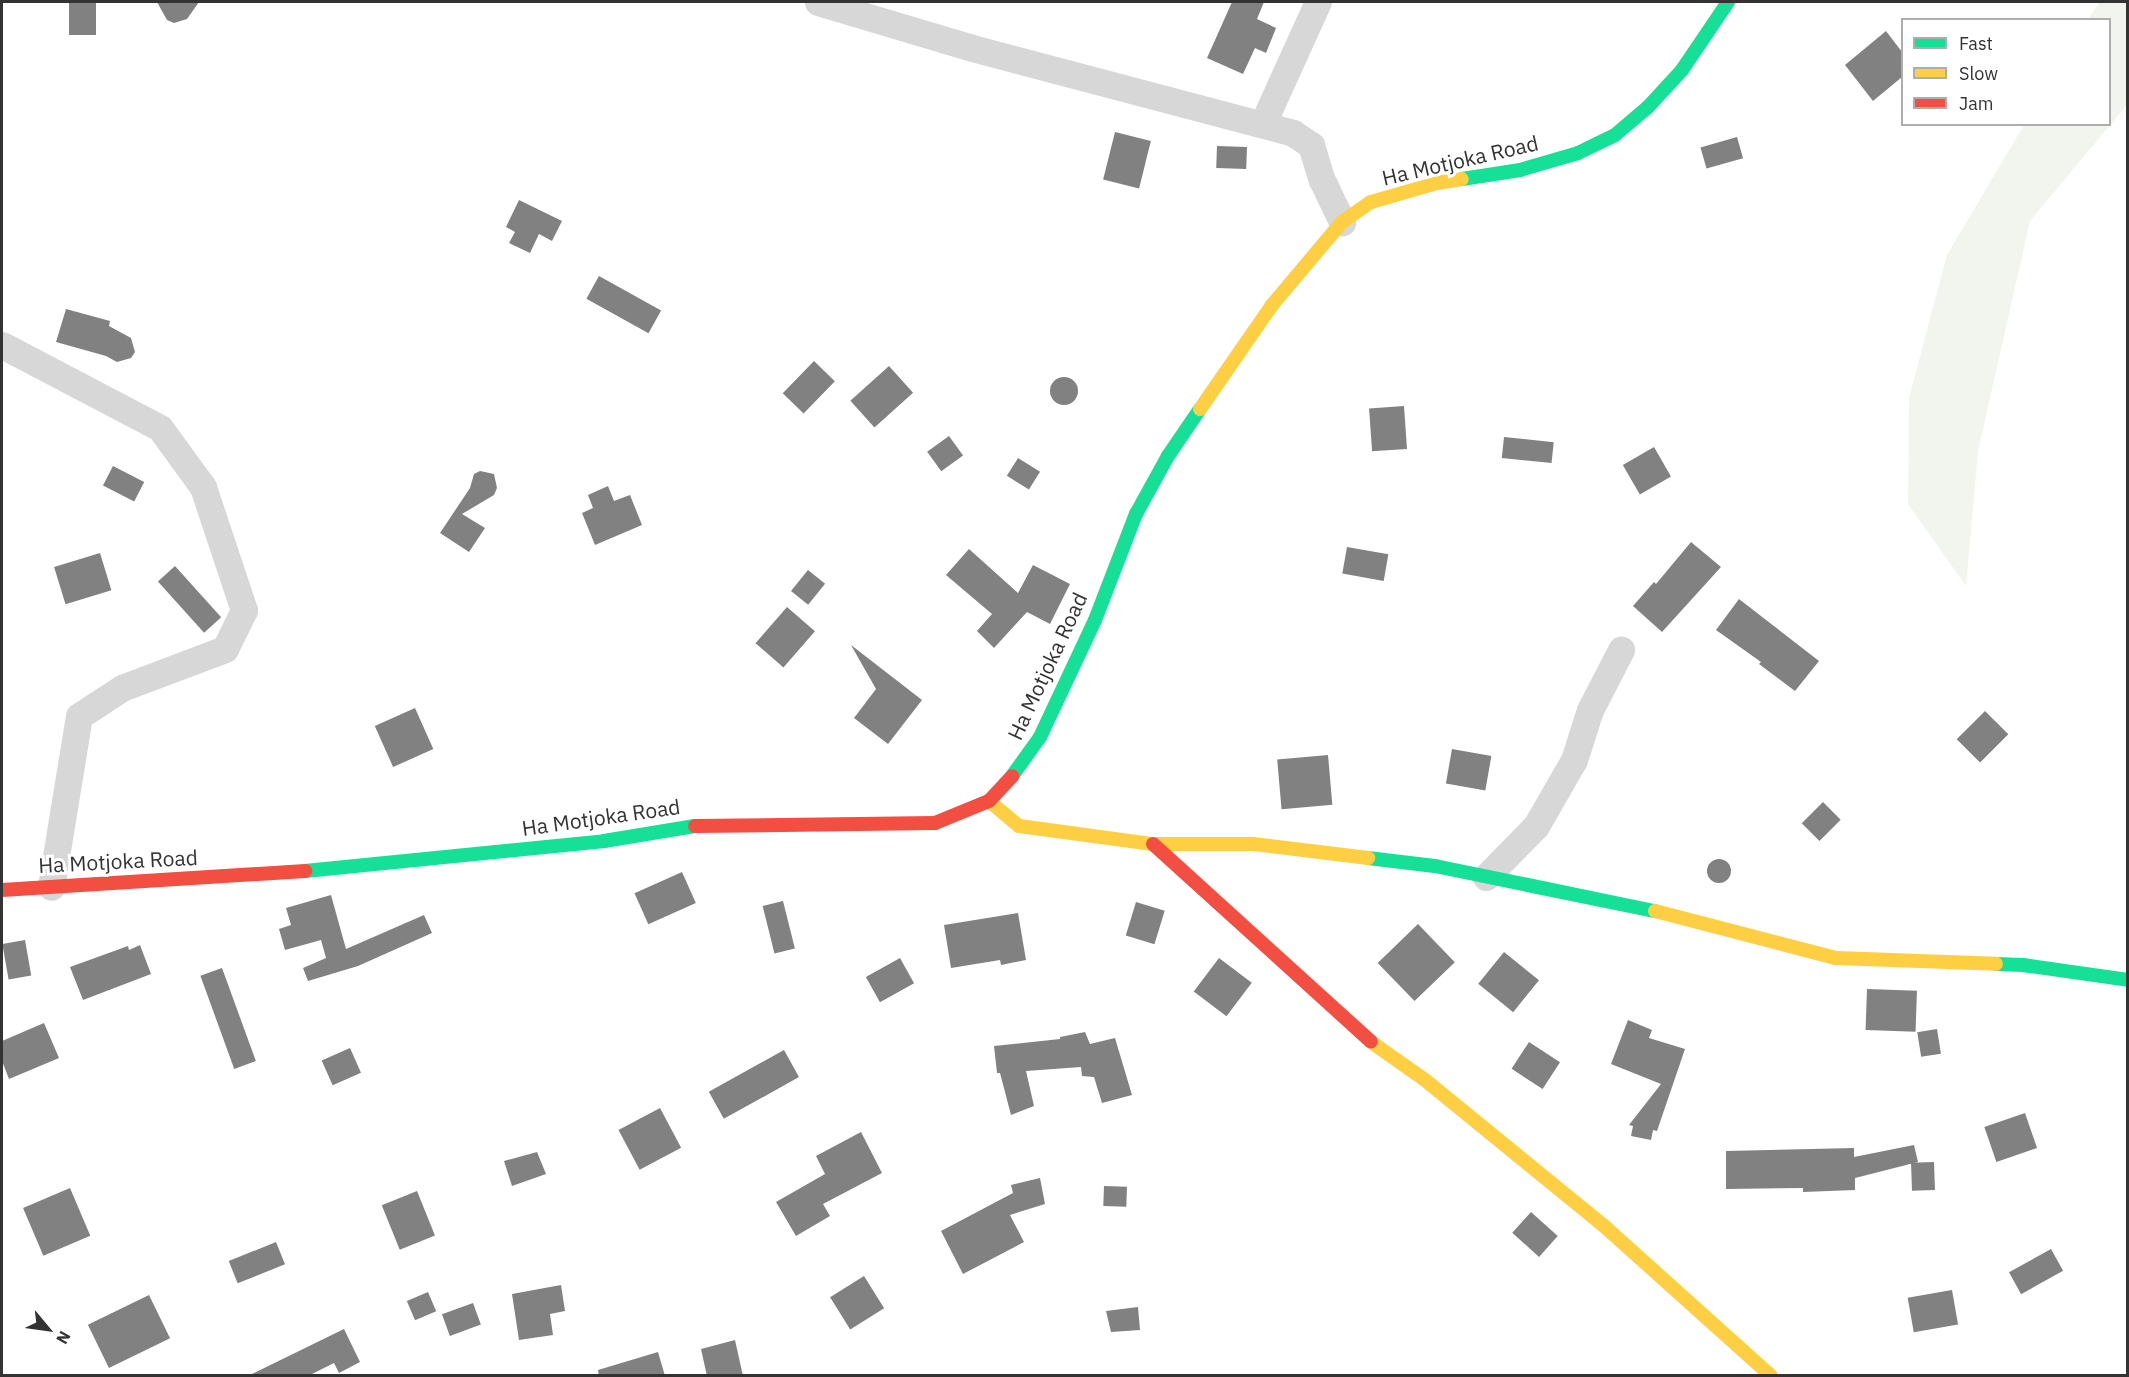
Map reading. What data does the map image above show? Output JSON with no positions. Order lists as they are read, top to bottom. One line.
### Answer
{"streets":{"street":["Ha Motjoka Road"]},"legend":["Fast","Slow","Jam"],"north":"bottom right"}
